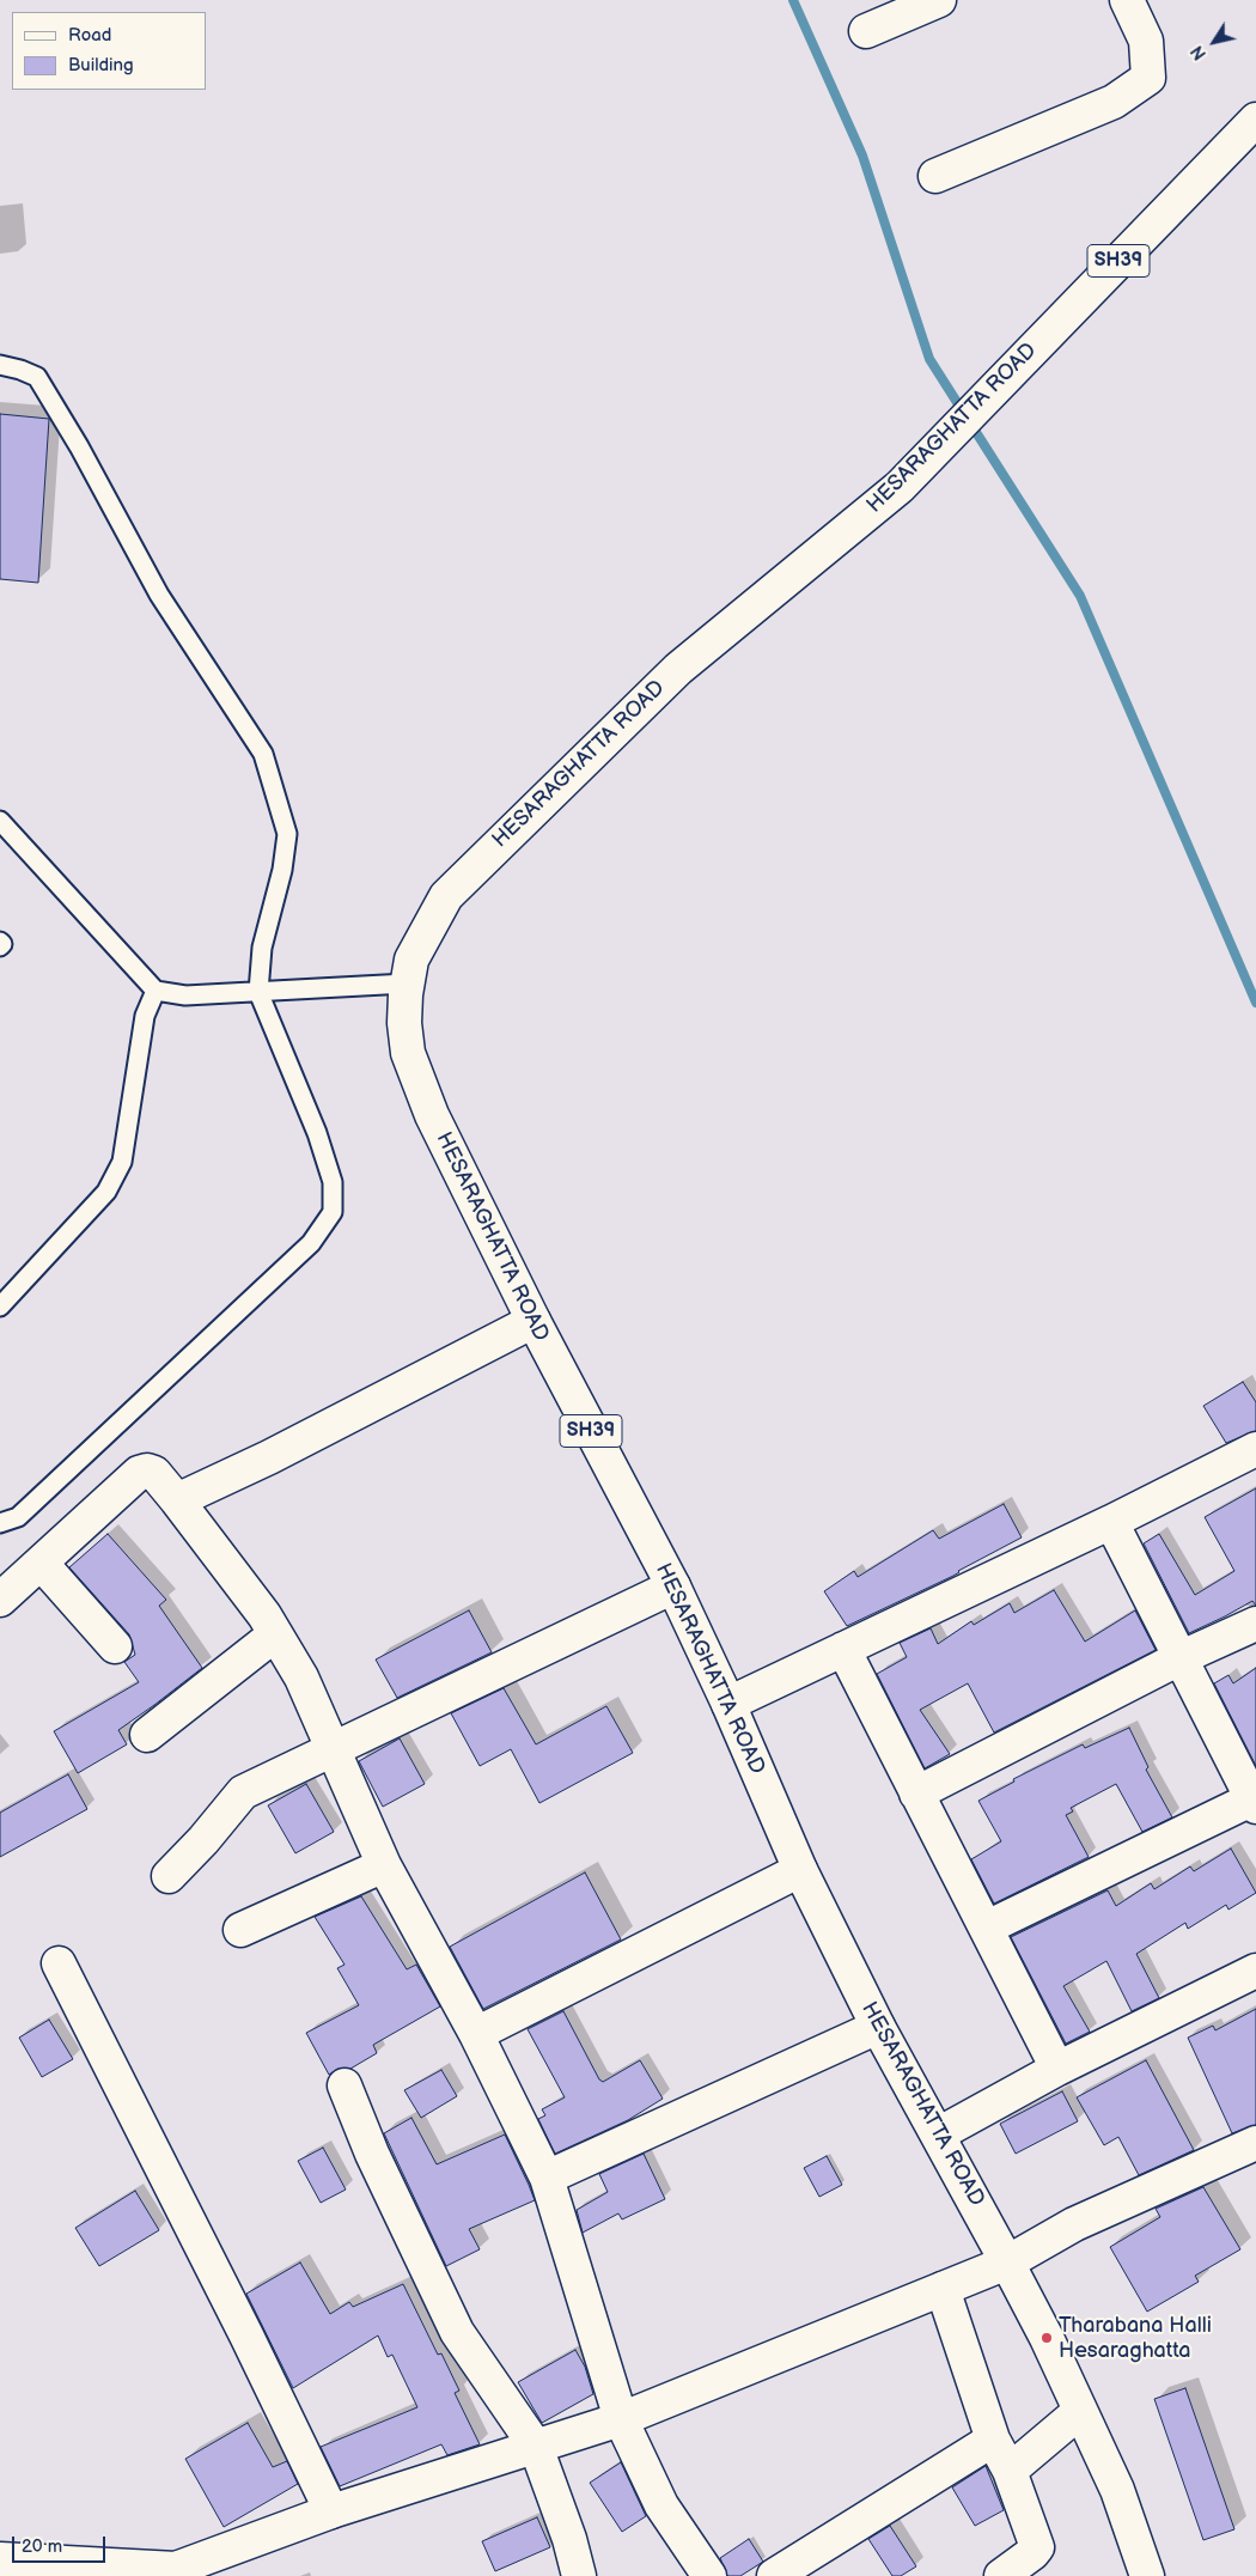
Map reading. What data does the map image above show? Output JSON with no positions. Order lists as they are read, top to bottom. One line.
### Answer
{"streets":{"street":["SH39","HESARAGHATTA ROAD"]},"places":["Tharabana Halli Hesaraghatta"],"legend":["Road","Building"],"scale_bar":"20 m","north":"bottom left"}
